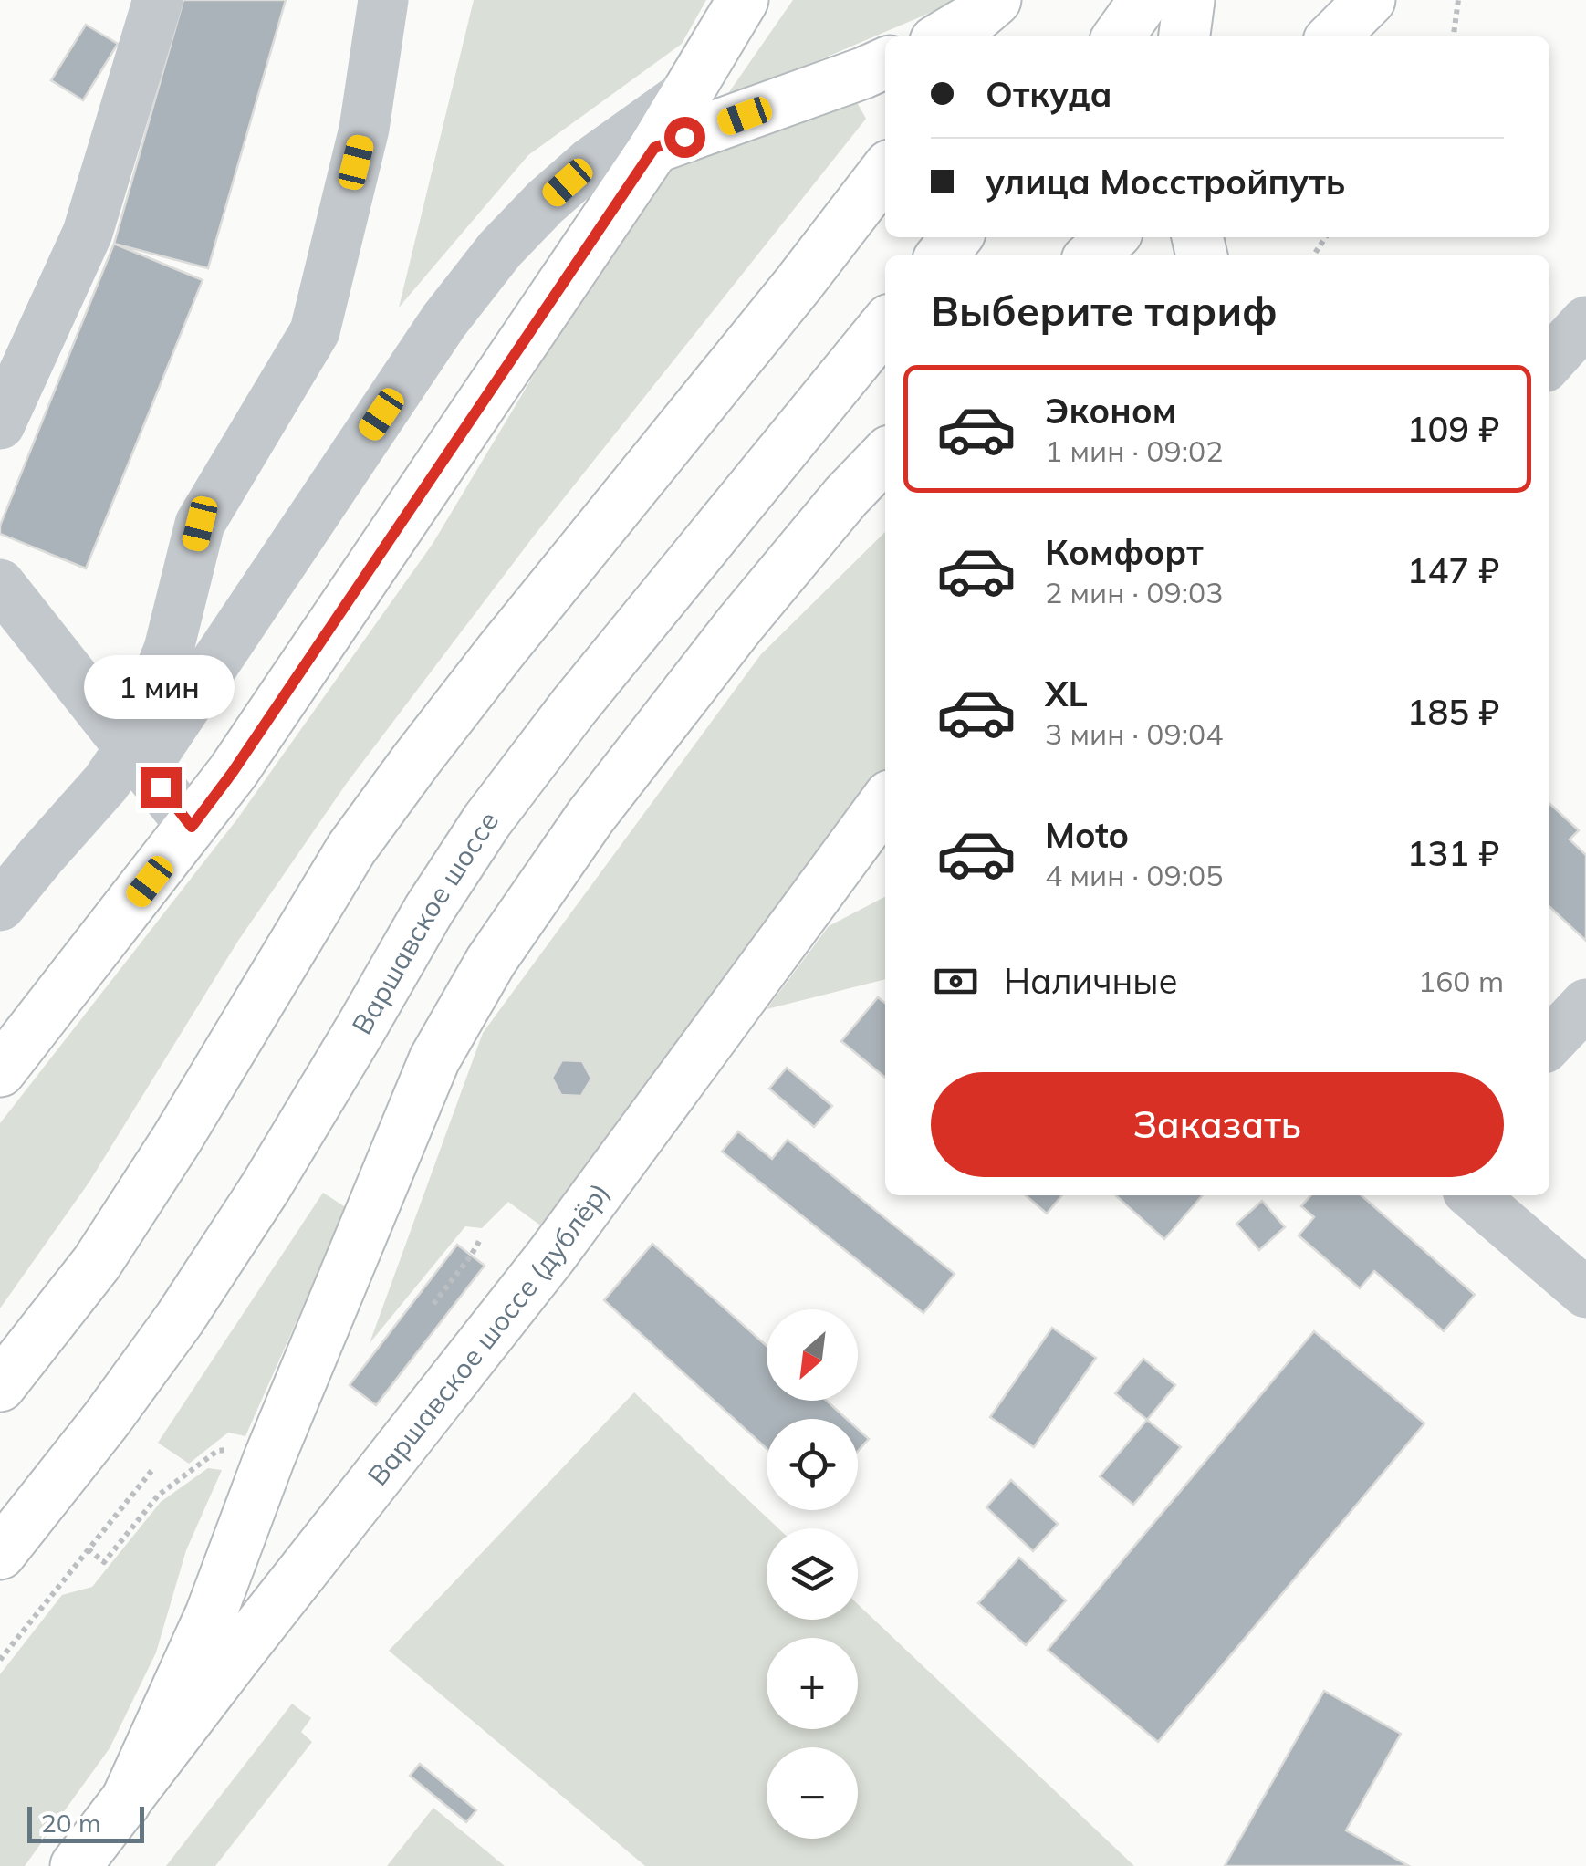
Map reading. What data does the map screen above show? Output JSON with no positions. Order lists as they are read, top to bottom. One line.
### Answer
{"streets":{"main road":["Варшавское шоссе","Варшавское шоссе (дублёр)"]},"scale_bar":"20 m","north":"bottom left","page":{"banner":["Откуда","улица Мосстройпуть"],"heading":"Выберите тариф","list":[{"name":"Эконом","note":"1 мин · 09:02","value":"109 ₽"},{"name":"Комфорт","note":"2 мин · 09:03","value":"147 ₽"},{"name":"XL","note":"3 мин · 09:04","value":"185 ₽"},{"name":"Moto","note":"4 мин · 09:05","value":"131 ₽"}],"bubble":"1 мин","pay":["Наличные","160 m"],"buttons":"Заказать","map_buttons":["+","−"],"scale":"20 m"}}
